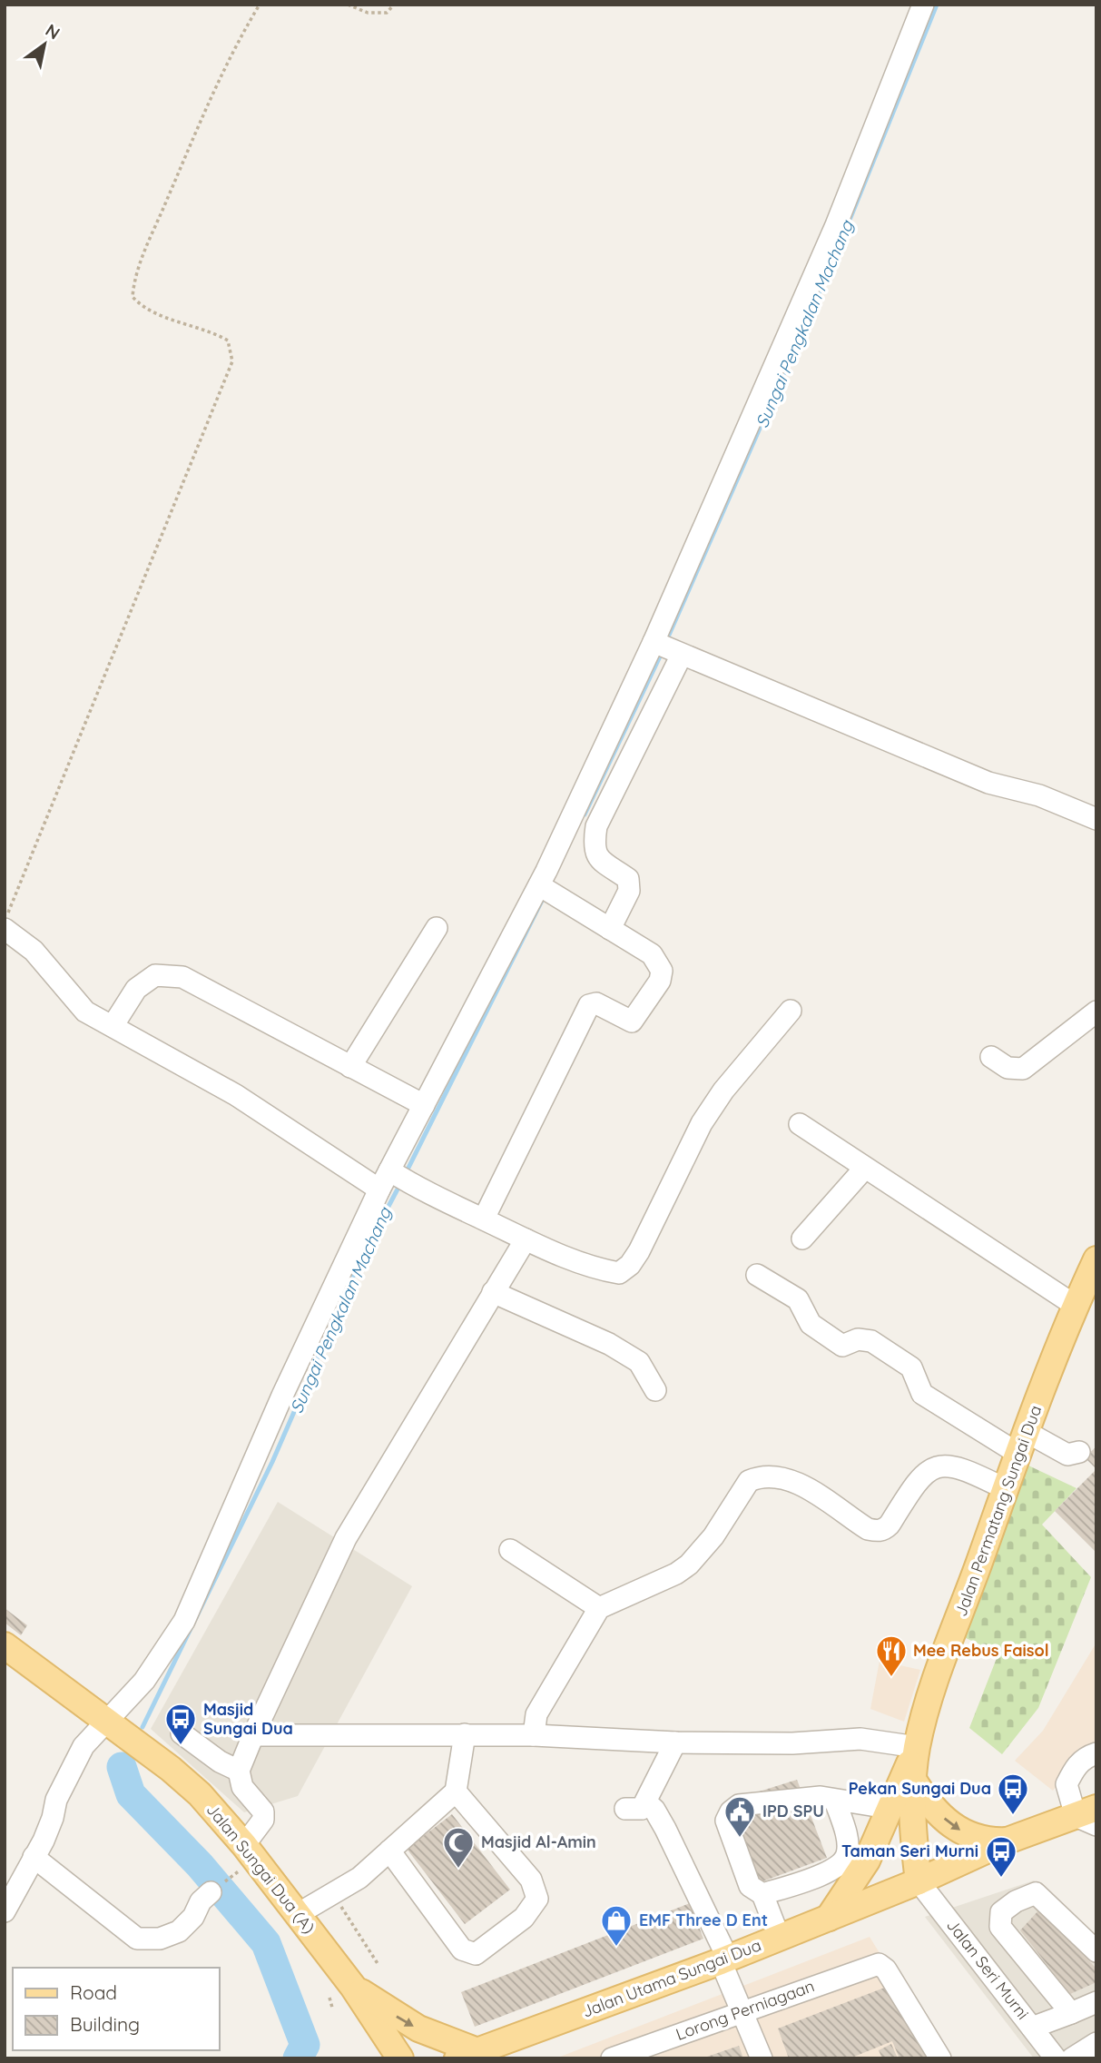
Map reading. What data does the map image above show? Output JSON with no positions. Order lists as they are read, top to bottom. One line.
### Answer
{"streets":{"main road":["Jalan Permatang Sungai Dua","Jalan Sungai Dua (A)","Jalan Utama Sungai Dua"],"street":["Jalan Seri Murni","Lorong Perniagaan"]},"crossings":[["Jalan Permatang Sungai Dua","Jalan Seri Murni"],["Jalan Permatang Sungai Dua","Jalan Utama Sungai Dua"],["Jalan Seri Murni","Jalan Utama Sungai Dua"]],"water":["Sungai Pengkalan Machang"],"places":{"restaurant":["Mee Rebus Faisol"],"bus stop":["Masjid Sungai Dua","Pekan Sungai Dua","Taman Seri Murni"],"public building":["IPD SPU"],"mosque":["Masjid Al-Amin"],"shop":["EMF Three D Ent"]},"legend":["Road","Building"],"north":"top right"}
